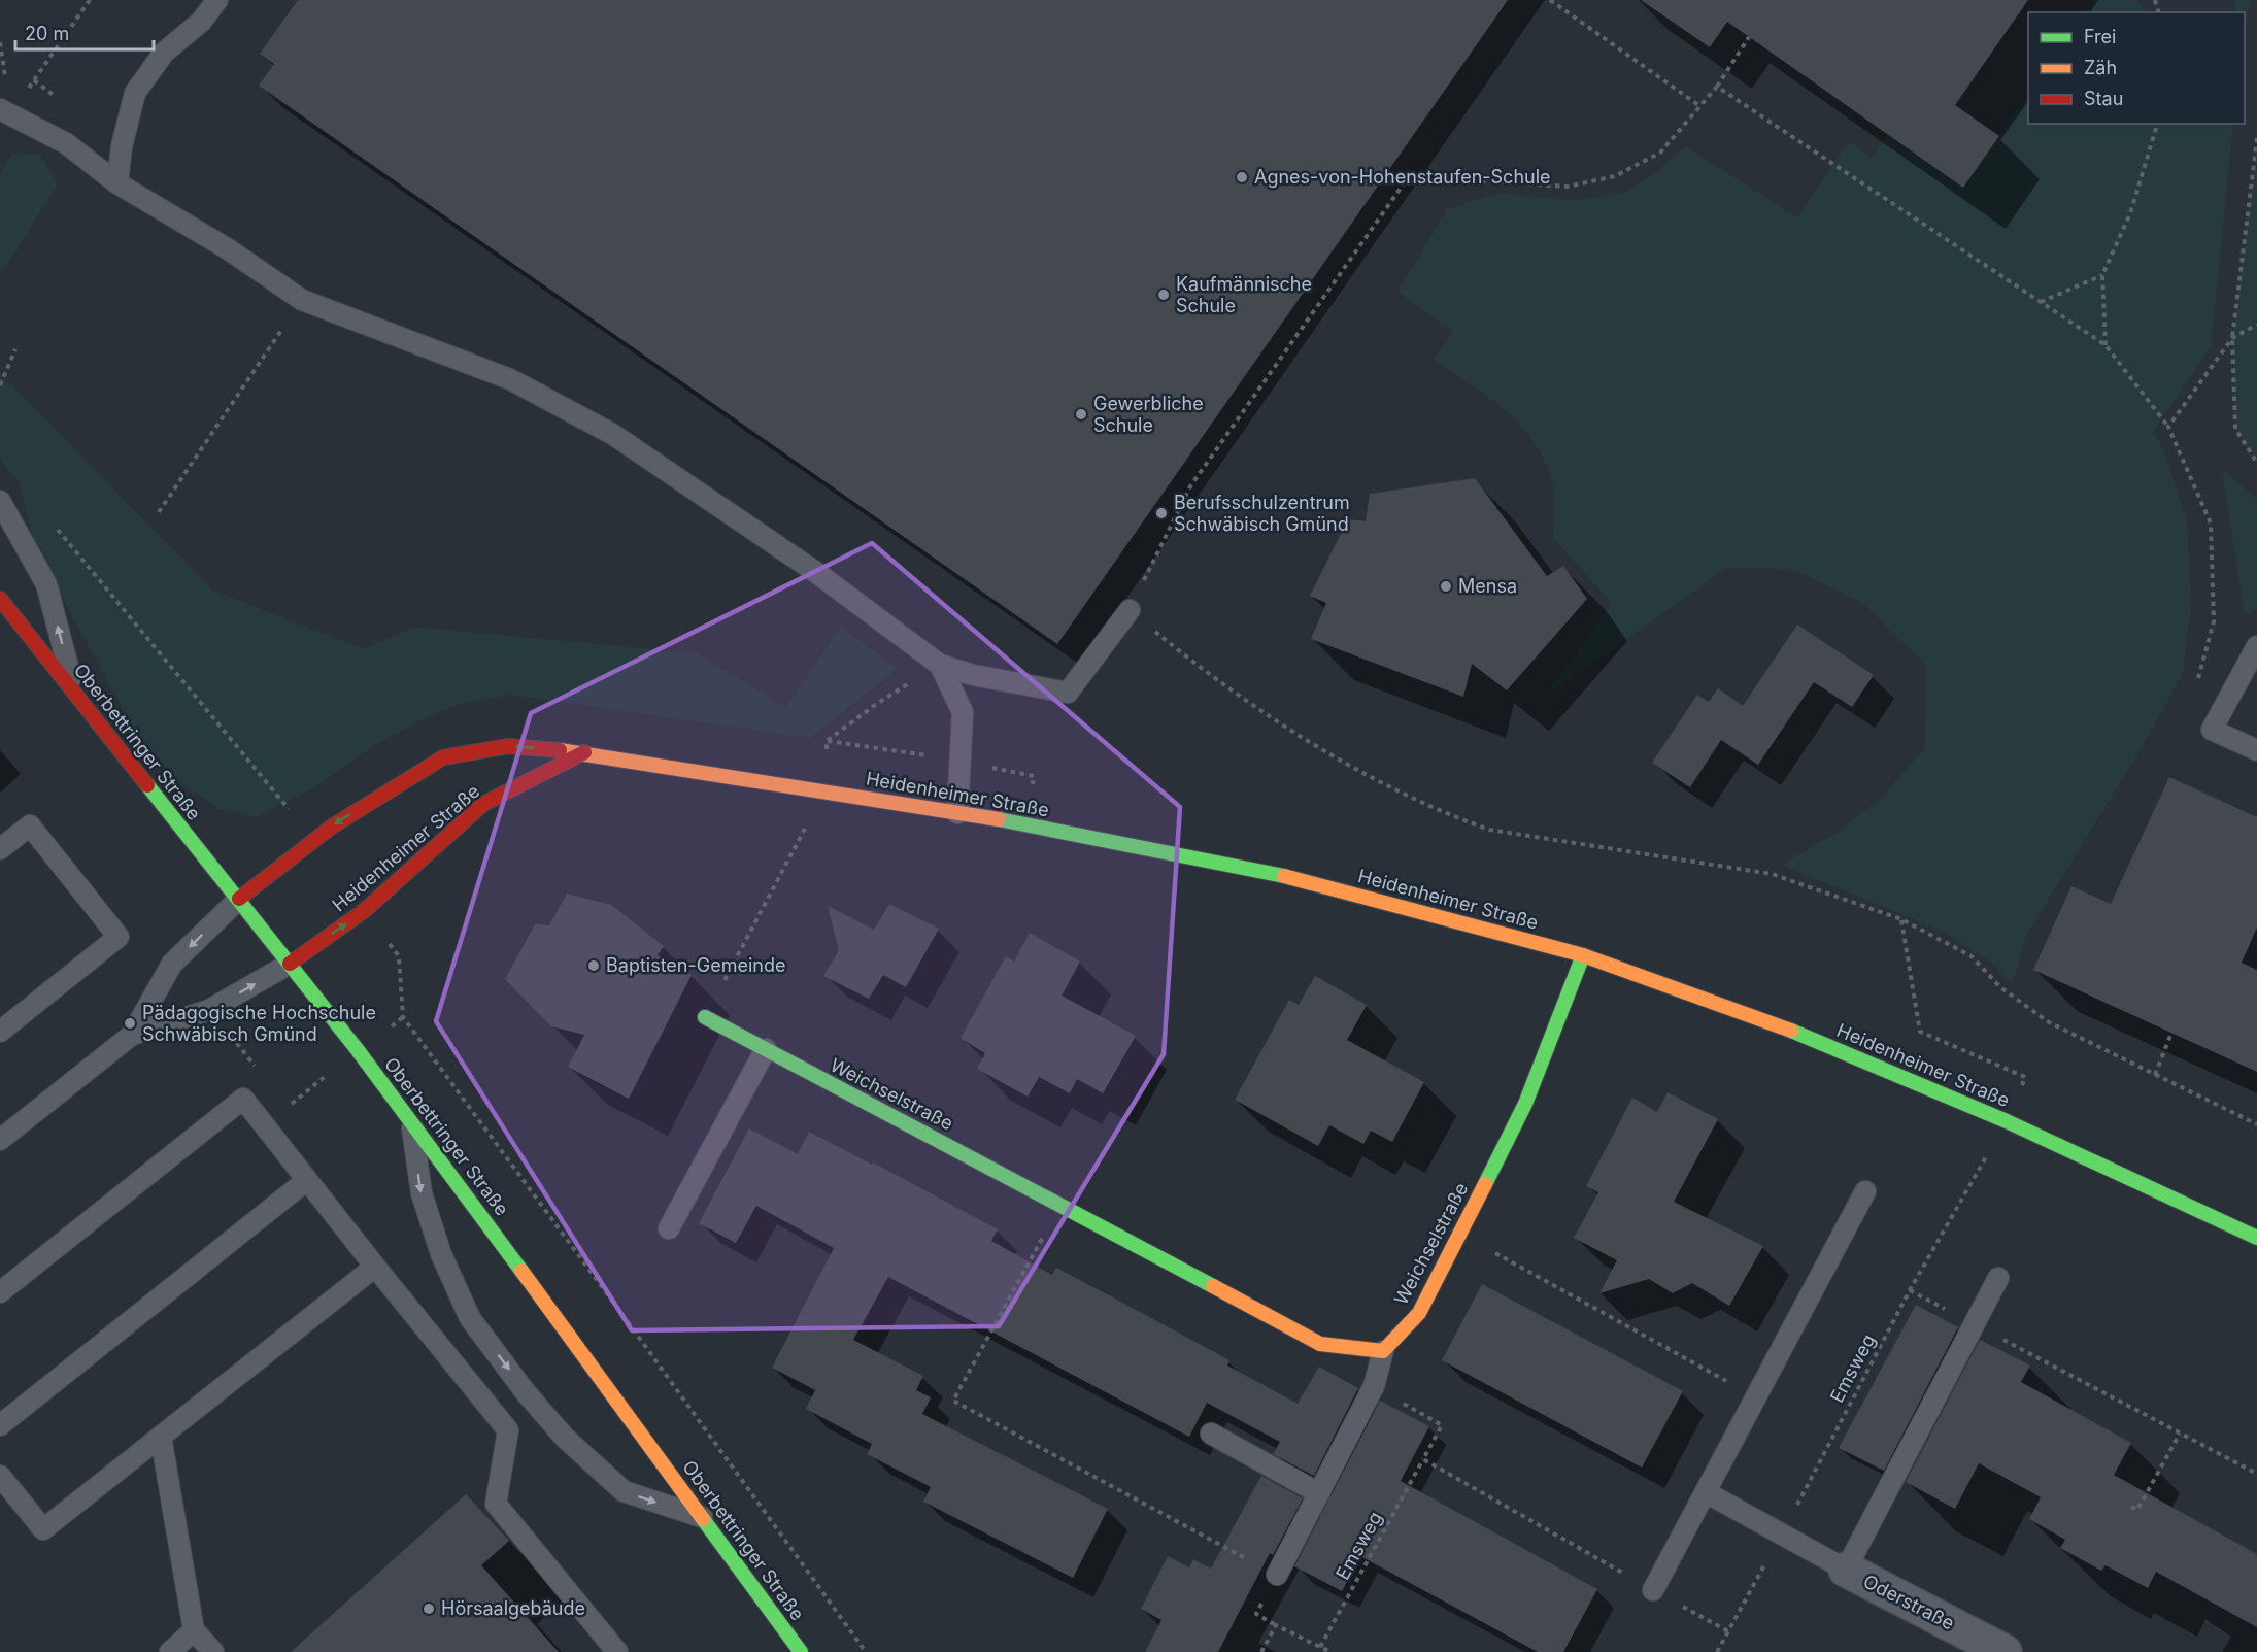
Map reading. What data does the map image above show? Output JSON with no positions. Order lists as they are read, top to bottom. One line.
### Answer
{"streets":{"street":["Oberbettringer Straße","Heidenheimer Straße","Weichselstraße","Oderstraße"],"path":["Emsweg"]},"crossings":[["Oberbettringer Straße","Heidenheimer Straße"],["Heidenheimer Straße","Weichselstraße"],["Heidenheimer Straße","Emsweg"]],"places":["Agnes-von-Hohenstaufen-Schule","Kaufmännische Schule","Gewerbliche Schule","Berufsschulzentrum Schwäbisch Gmünd","Mensa","Baptisten-Gemeinde","Pädagogische Hochschule Schwäbisch Gmünd","Hörsaalgebäude"],"legend":["Frei","Zäh","Stau"],"scale_bar":"20 m"}
